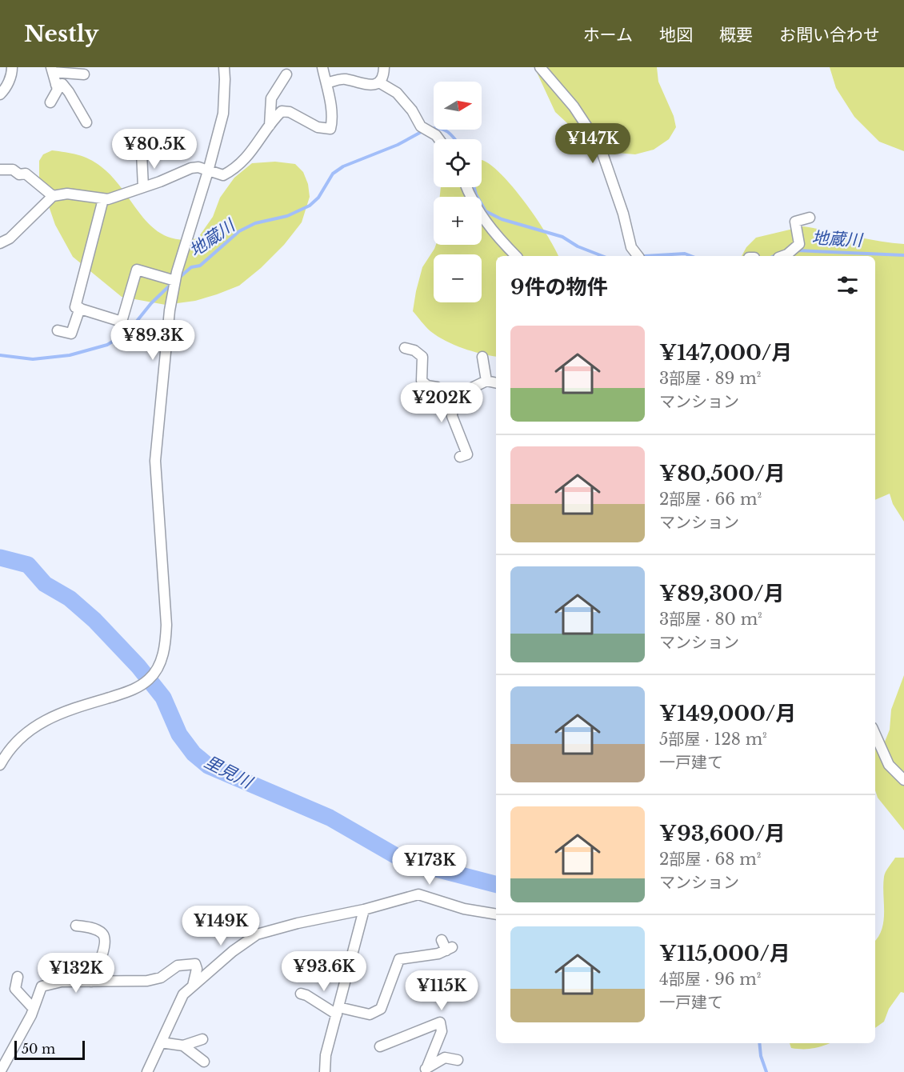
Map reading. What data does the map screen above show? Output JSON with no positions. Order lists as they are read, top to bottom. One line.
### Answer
{"water":["地蔵川","里見川"],"scale_bar":"50 m","north":"right","page":{"header":"Nestly","nav":["ホーム","地図","概要","お問い合わせ"],"map_buttons":["+","−"],"price":["¥147K","¥80.5K","¥89.3K","¥202K","¥173K","¥149K","¥93.6K","¥132K","¥115K"],"heading":"9件の物件","list":[{"name":"¥147,000/月","note":"3部屋 · 89 m² · マンション"},{"name":"¥80,500/月","note":"2部屋 · 66 m² · マンション"},{"name":"¥89,300/月","note":"3部屋 · 80 m² · マンション"},{"name":"¥149,000/月","note":"5部屋 · 128 m² · 一戸建て"},{"name":"¥93,600/月","note":"2部屋 · 68 m² · マンション"},{"name":"¥115,000/月","note":"4部屋 · 96 m² · 一戸建て"}],"scale":"50 m"}}
